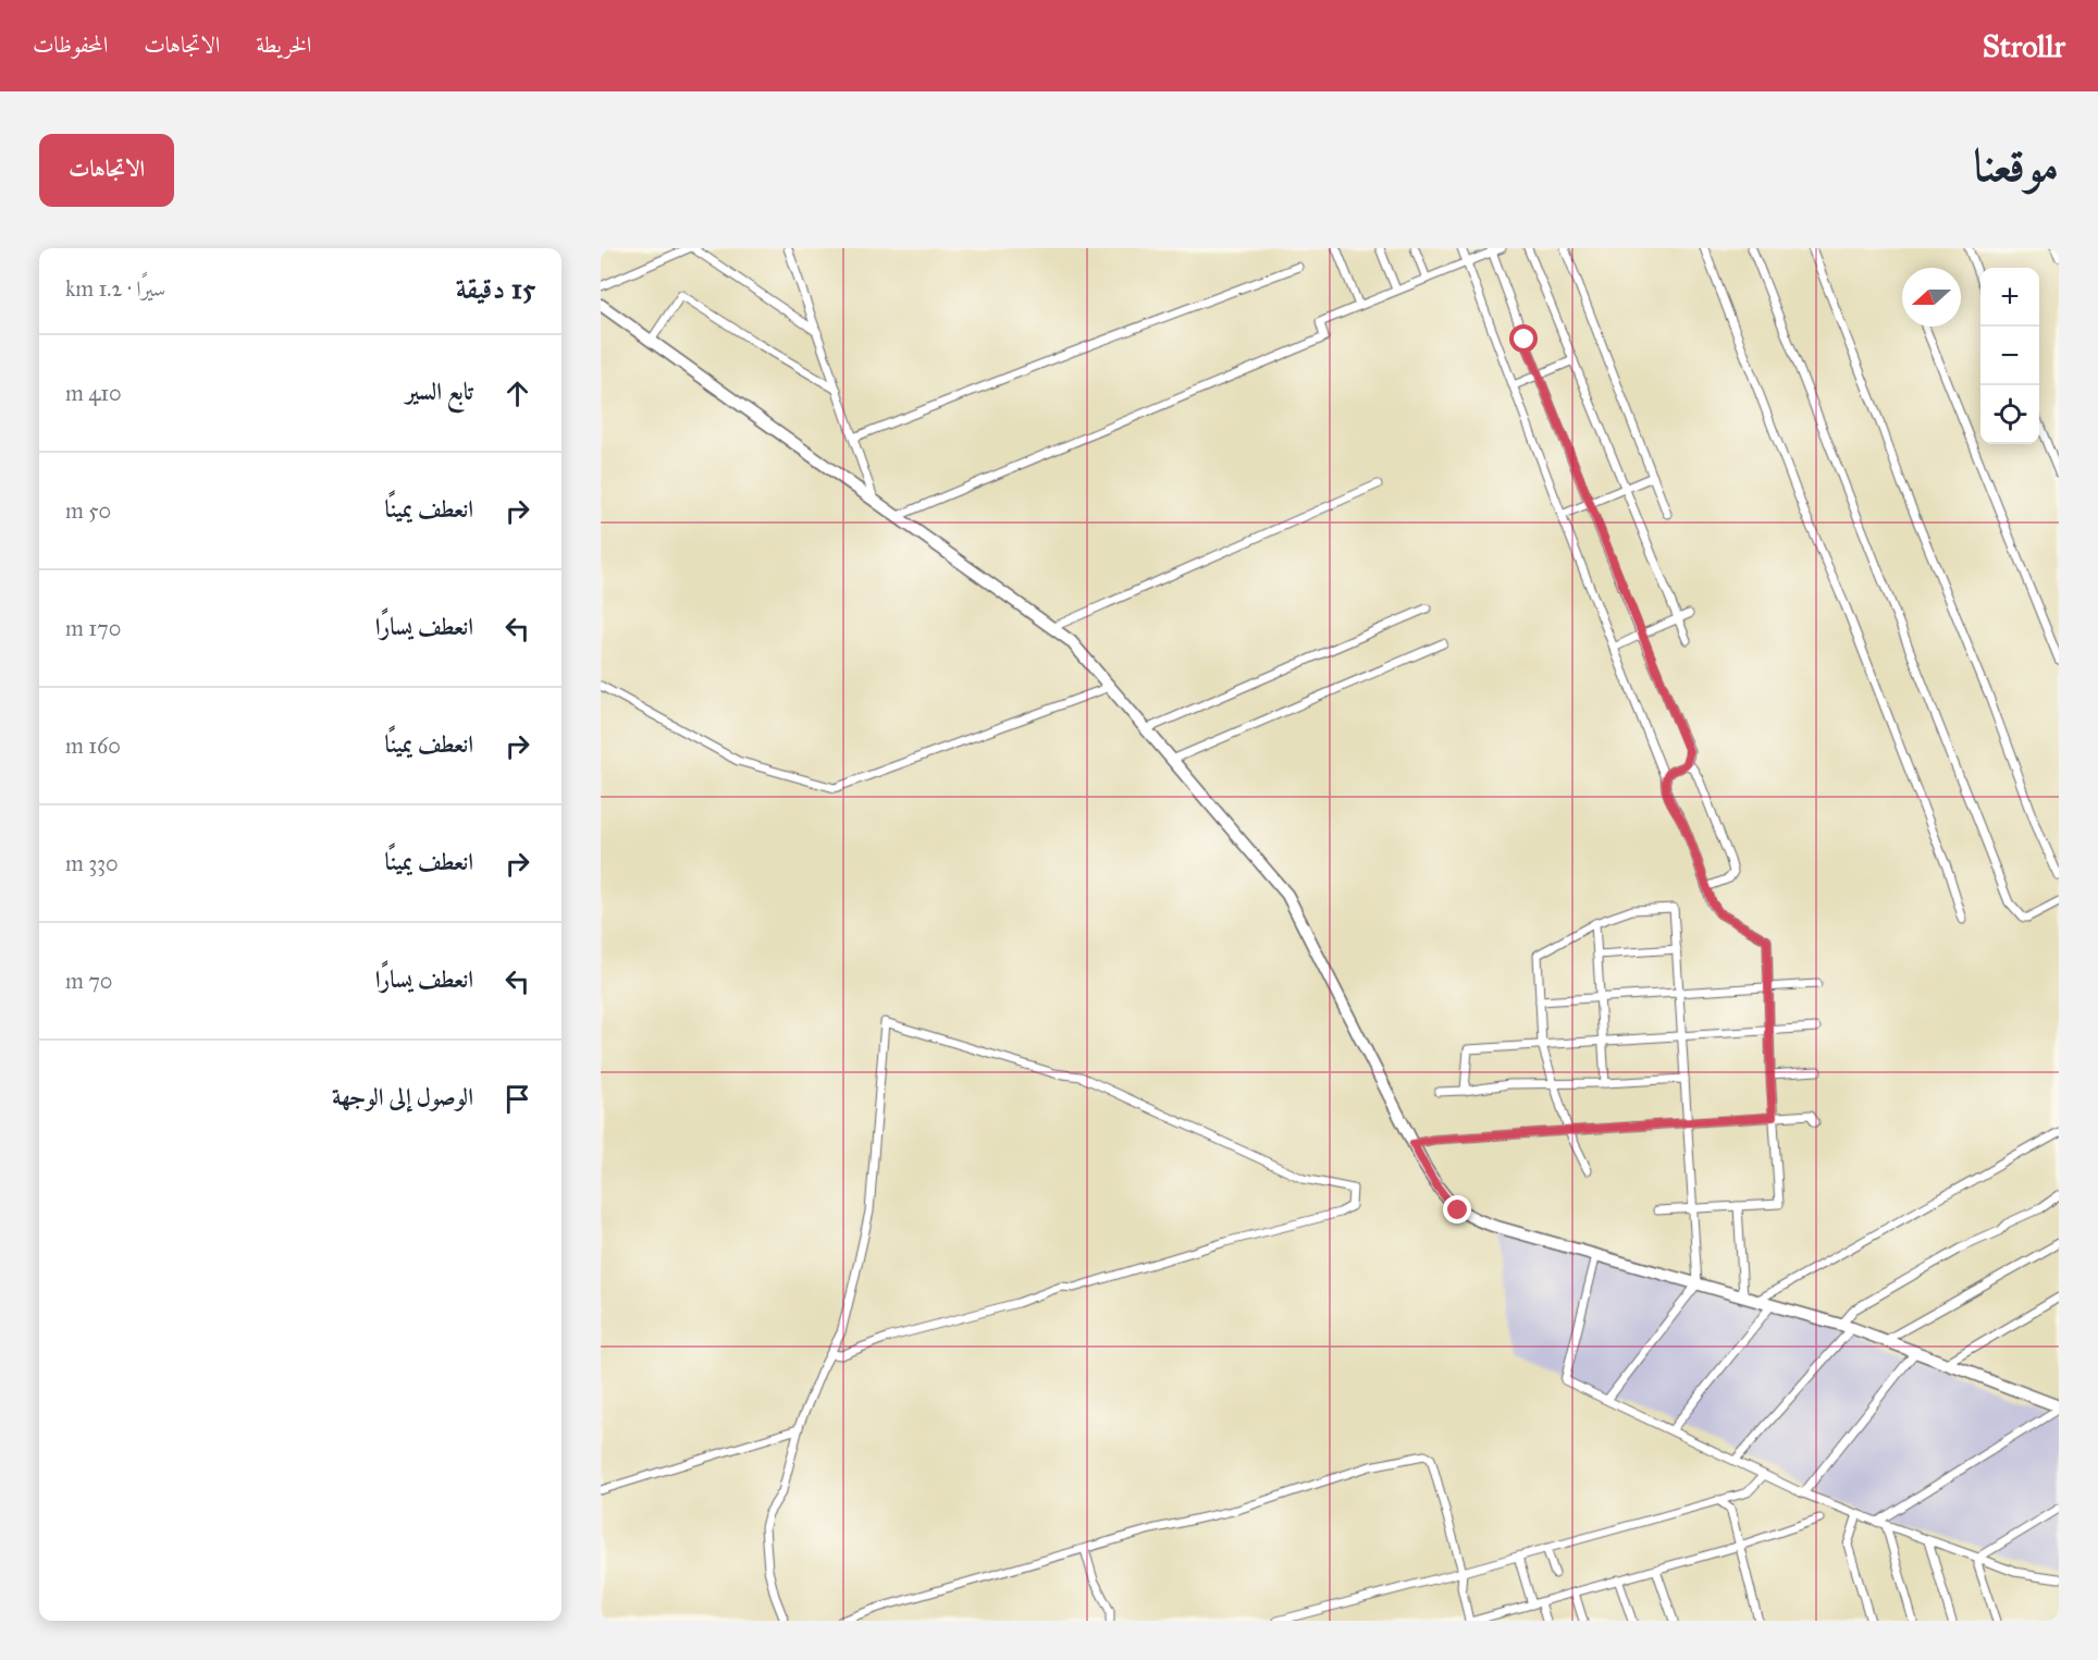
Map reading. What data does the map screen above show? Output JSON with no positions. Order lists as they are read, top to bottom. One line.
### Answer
{"north":"left","page":{"header":"Strollr","nav":["الخريطة","الاتجاهات","المحفوظات"],"title":"موقعنا","buttons":"الاتجاهات","heading":["15 دقيقة","سيرًا · 1.2 km"],"map_buttons":["+","−"],"list":[["تابع السير","410 m"],["انعطف يمينًا","50 m"],["انعطف يسارًا","170 m"],["انعطف يمينًا","160 m"],["انعطف يمينًا","330 m"],["انعطف يسارًا","70 m"],"الوصول إلى الوجهة"]}}
